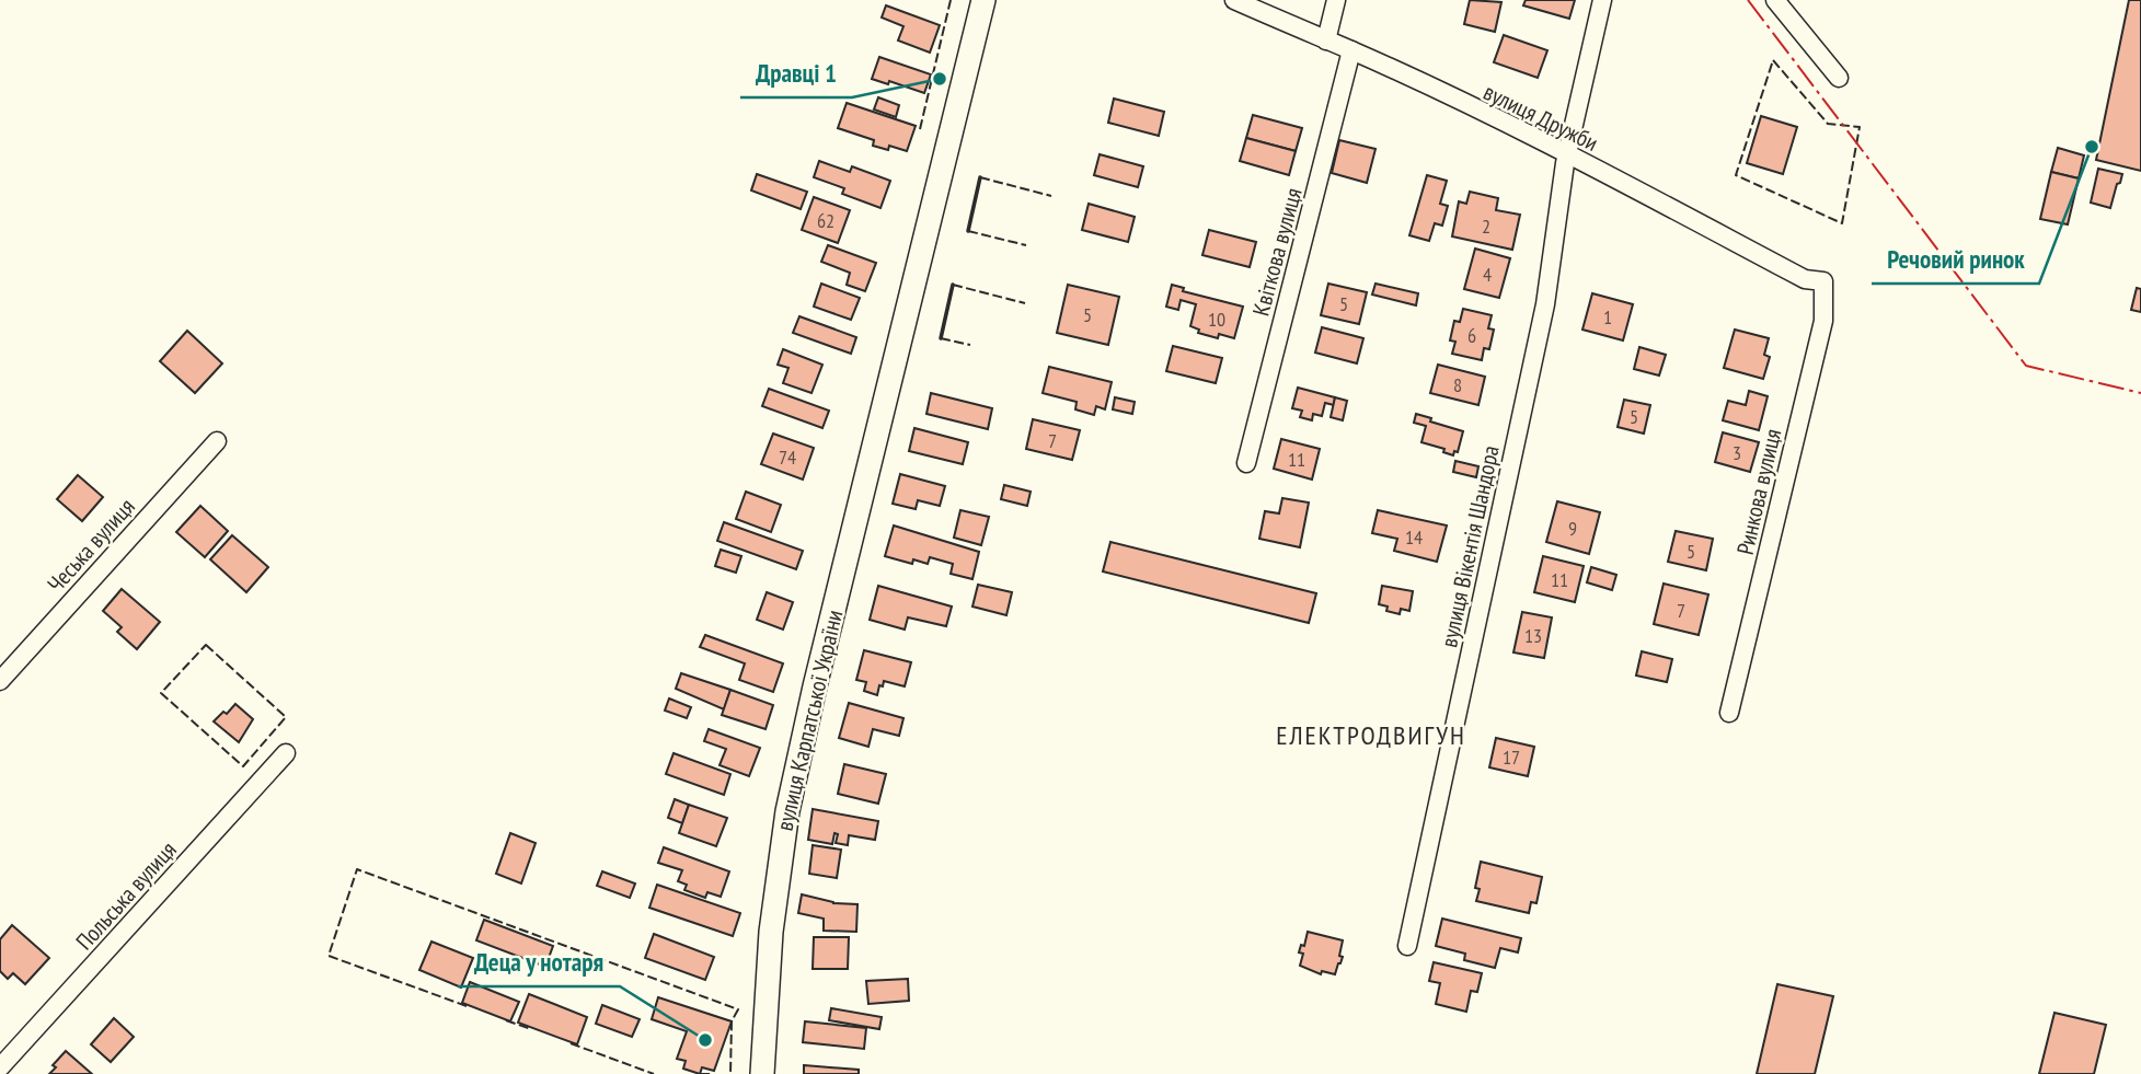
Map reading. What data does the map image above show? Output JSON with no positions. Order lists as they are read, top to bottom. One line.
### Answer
{"streets":{"main road":["вулиця Карпатської України"],"street":["вулиця Дружби","Квіткова вулиця","Ринкова вулиця","Чеська вулиця","вулиця Вікентія Шандора","Польська вулиця"]},"crossings":[["вулиця Дружби","Квіткова вулиця"],["вулиця Дружби","Ринкова вулиця"],["вулиця Дружби","вулиця Вікентія Шандора"]],"districts":["ЕЛЕКТРОДВИГУН"],"places":["Дравці 1","Речовий ринок","Деца у нотаря"],"house_numbers":["62","2","4","5","5","1","10","6","8","5","7","3","74","11","9","14","5","11","7","13","17"]}
